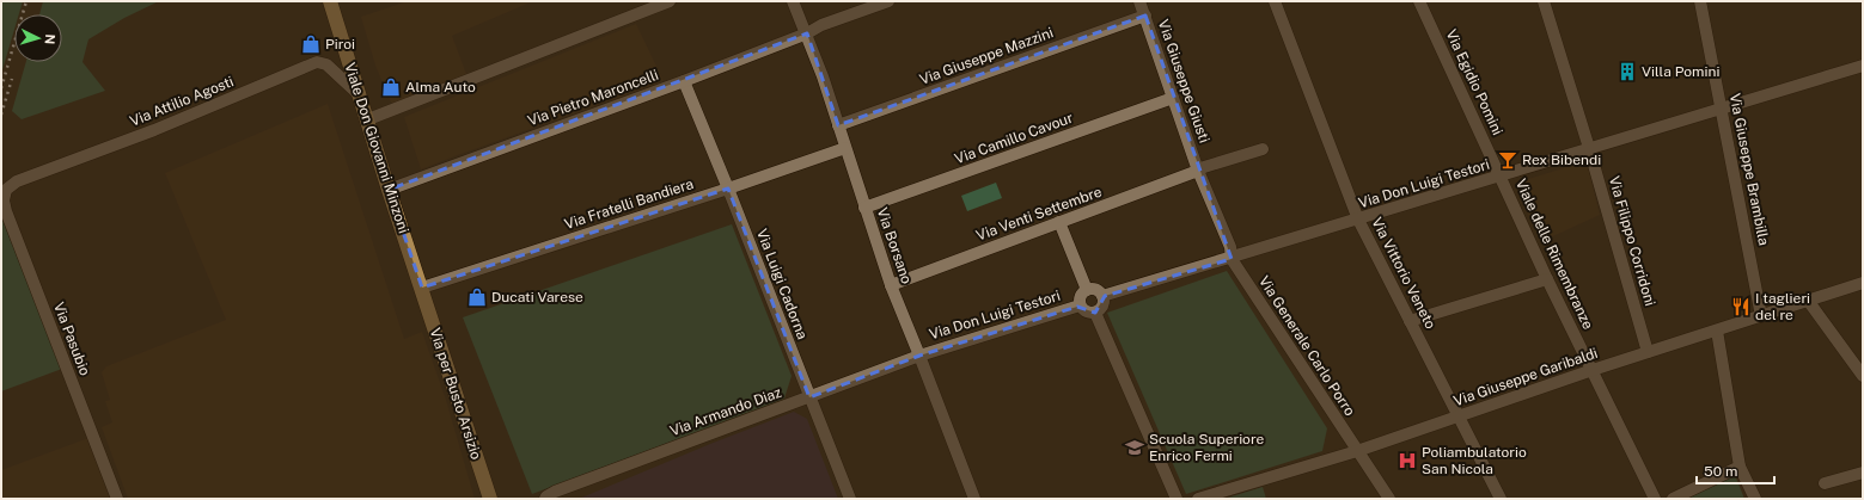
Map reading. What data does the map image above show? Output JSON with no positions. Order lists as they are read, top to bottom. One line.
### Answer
{"streets":{"main road":["Viale Don Giovanni Minzoni","Via per Busto Arsizio"],"street":["Via Giuseppe Mazzini","Via Giuseppe Giusti","Via Egidio Pomini","Via Pietro Maroncelli","Via Attilio Agosti","Via Camillo Cavour","Via Giuseppe Brambilla","Via Don Luigi Testori","Via Fratelli Bandiera","Via Venti Settembre","Via Filippo Corridoni","Via Borsano","Viale delle Rimembranze","Via Vittorio Veneto","Via Luigi Cadorna","Via Pasubio","Via Generale Carlo Porro","Via Giuseppe Garibaldi","Via Armando Diaz"]},"crossings":[["Via Giuseppe Mazzini","Via Giuseppe Giusti"],["Via Giuseppe Mazzini","Via Borsano"],["Via Giuseppe Giusti","Via Camillo Cavour"],["Via Giuseppe Giusti","Via Don Luigi Testori"],["Via Giuseppe Giusti","Via Venti Settembre"],["Via Giuseppe Giusti","Via Generale Carlo Porro"],["Via Egidio Pomini","Via Don Luigi Testori"],["Via Egidio Pomini","Viale delle Rimembranze"],["Via Pietro Maroncelli","Viale Don Giovanni Minzoni"],["Via Pietro Maroncelli","Via Borsano"],["Via Pietro Maroncelli","Via Luigi Cadorna"],["Via Attilio Agosti","Viale Don Giovanni Minzoni"],["Via Attilio Agosti","Via Pasubio"],["Via Camillo Cavour","Via Borsano"],["Viale Don Giovanni Minzoni","Via Fratelli Bandiera"],["Viale Don Giovanni Minzoni","Via per Busto Arsizio"],["Via Giuseppe Brambilla","Via Don Luigi Testori"],["Via Giuseppe Brambilla","Via Giuseppe Garibaldi"],["Via Don Luigi Testori","Via Filippo Corridoni"],["Via Don Luigi Testori","Via Borsano"],["Via Don Luigi Testori","Viale delle Rimembranze"],["Via Don Luigi Testori","Via Vittorio Veneto"],["Via Don Luigi Testori","Via Generale Carlo Porro"],["Via Don Luigi Testori","Via Armando Diaz"],["Via Fratelli Bandiera","Via Borsano"],["Via Fratelli Bandiera","Via Luigi Cadorna"],["Via Fratelli Bandiera","Via per Busto Arsizio"],["Via Venti Settembre","Via Borsano"],["Via Filippo Corridoni","Via Giuseppe Garibaldi"],["Via Borsano","Via Armando Diaz"],["Viale delle Rimembranze","Via Giuseppe Garibaldi"],["Via Vittorio Veneto","Via Giuseppe Garibaldi"],["Via Luigi Cadorna","Via Armando Diaz"],["Via Generale Carlo Porro","Via Giuseppe Garibaldi"]],"places":{"shop":["Piroi","Alma Auto","Ducati Varese"],"building":["Villa Pomini"],"bar":["Rex Bibendi"],"restaurant":["I taglieri del re"],"school or university":["Scuola Superiore Enrico Fermi"],"hospital":["Poliambulatorio San Nicola"]},"scale_bar":"50 m","north":"right"}
